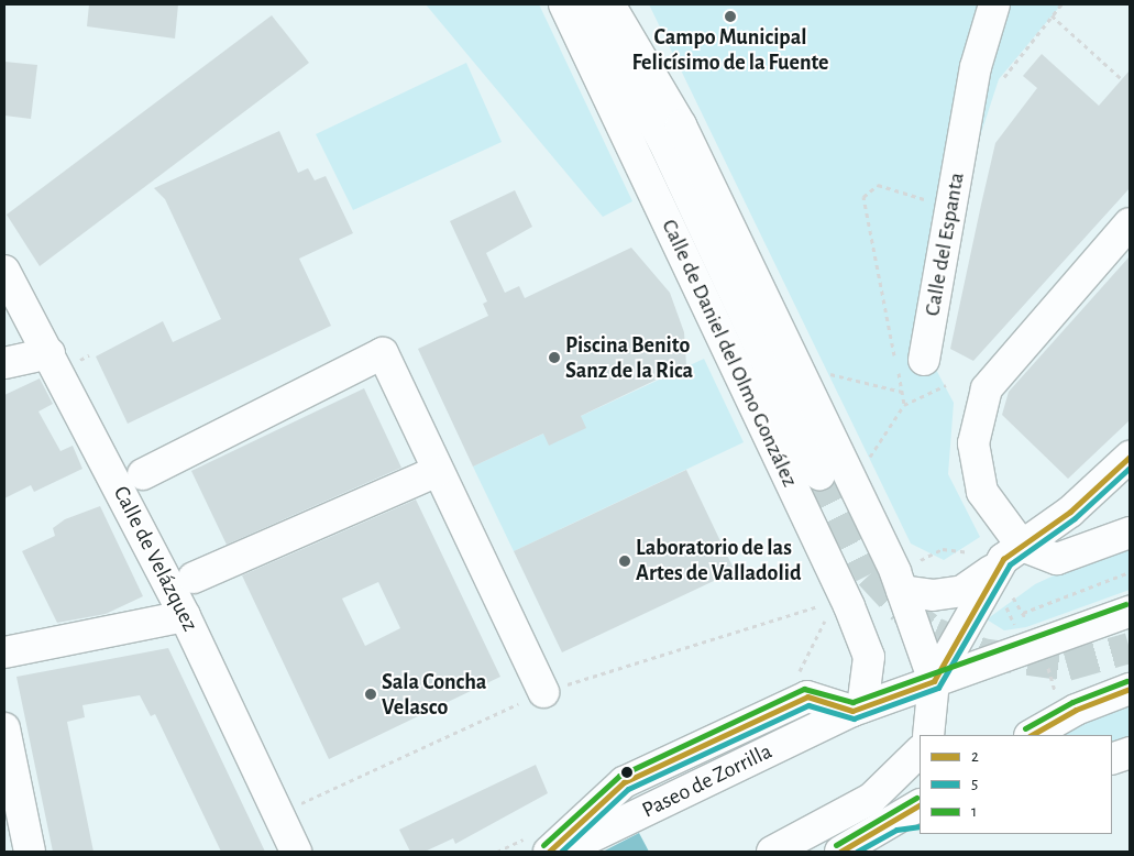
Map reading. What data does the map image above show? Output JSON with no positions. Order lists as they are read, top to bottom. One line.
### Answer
{"streets":{"main road":["Calle del Espanta","Calle de Daniel del Olmo González","Calle de Velázquez","Paseo de Zorrilla"]},"crossings":[["Calle de Daniel del Olmo González","Paseo de Zorrilla"]],"places":["Campo Municipal Felicísimo de la Fuente","Piscina Benito Sanz de la Rica","Laboratorio de las Artes de Valladolid","Sala Concha Velasco"],"lines":["transit line 2","transit line 5","transit line 1"],"legend":["2","5","1"]}
